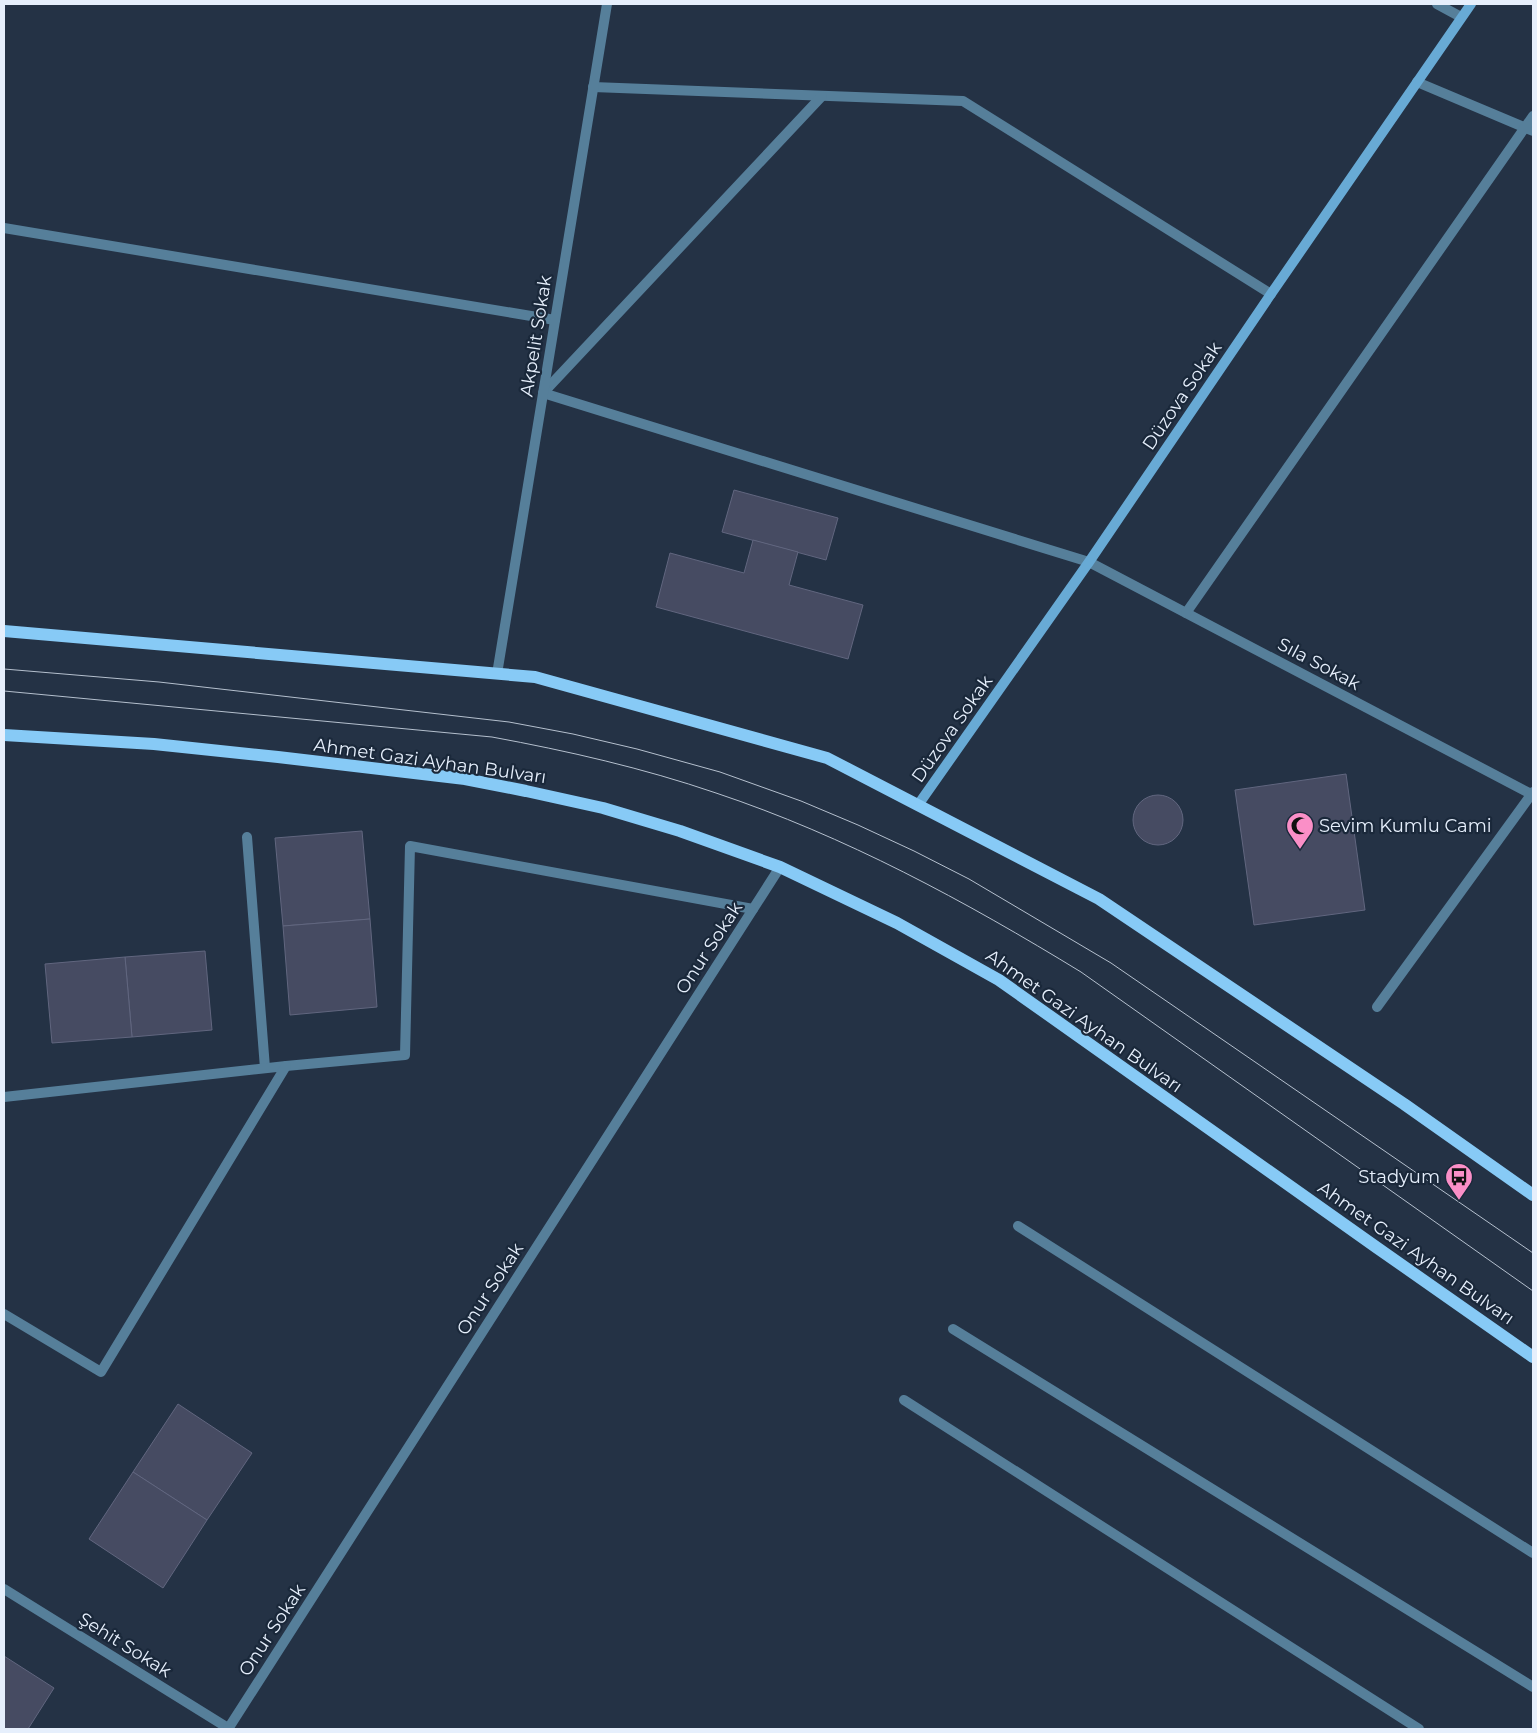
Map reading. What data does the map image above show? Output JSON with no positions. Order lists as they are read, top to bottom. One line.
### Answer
{"streets":{"main road":["Ahmet Gazi Ayhan Bulvarı"],"street":["Akpelit Sokak","Düzova Sokak","Sıla Sokak","Onur Sokak","Şehit Sokak"]},"crossings":[["Akpelit Sokak","Sıla Sokak"],["Düzova Sokak","Sıla Sokak"],["Ahmet Gazi Ayhan Bulvarı","Onur Sokak"],["Onur Sokak","Şehit Sokak"]],"places":{"mosque":["Sevim Kumlu Cami"],"bus stop":["Stadyum"]}}
